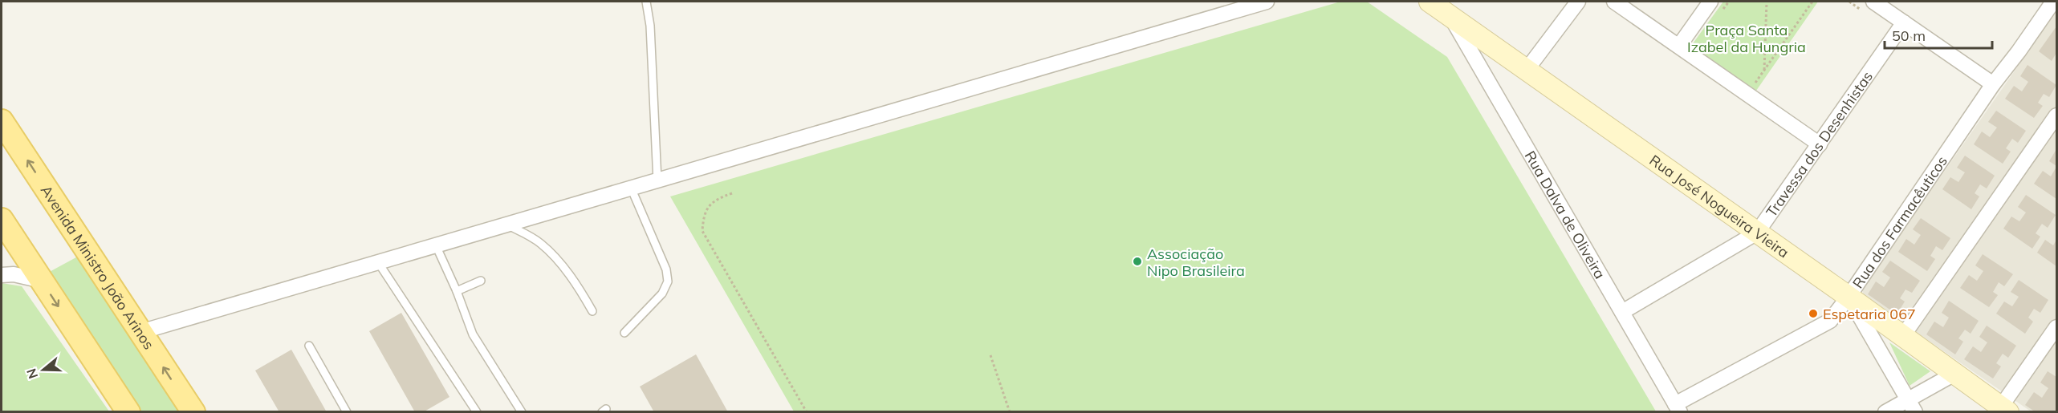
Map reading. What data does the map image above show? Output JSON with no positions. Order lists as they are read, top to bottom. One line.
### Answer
{"streets":{"main road":["Avenida Ministro João Arinos"],"street":["Travessa dos Desenhistas","Rua José Nogueira Vieira","Rua Dalva de Oliveira","Rua dos Farmacêuticos"]},"crossings":[["Travessa dos Desenhistas","Rua José Nogueira Vieira"],["Travessa dos Desenhistas","Rua Dalva de Oliveira"],["Rua José Nogueira Vieira","Rua Dalva de Oliveira"],["Rua José Nogueira Vieira","Rua dos Farmacêuticos"],["Rua Dalva de Oliveira","Rua dos Farmacêuticos"]],"parks":["Praça Santa Izabel da Hungria"],"places":["Associação Nipo Brasileira","Espetaria 067"],"scale_bar":"50 m","north":"left"}
